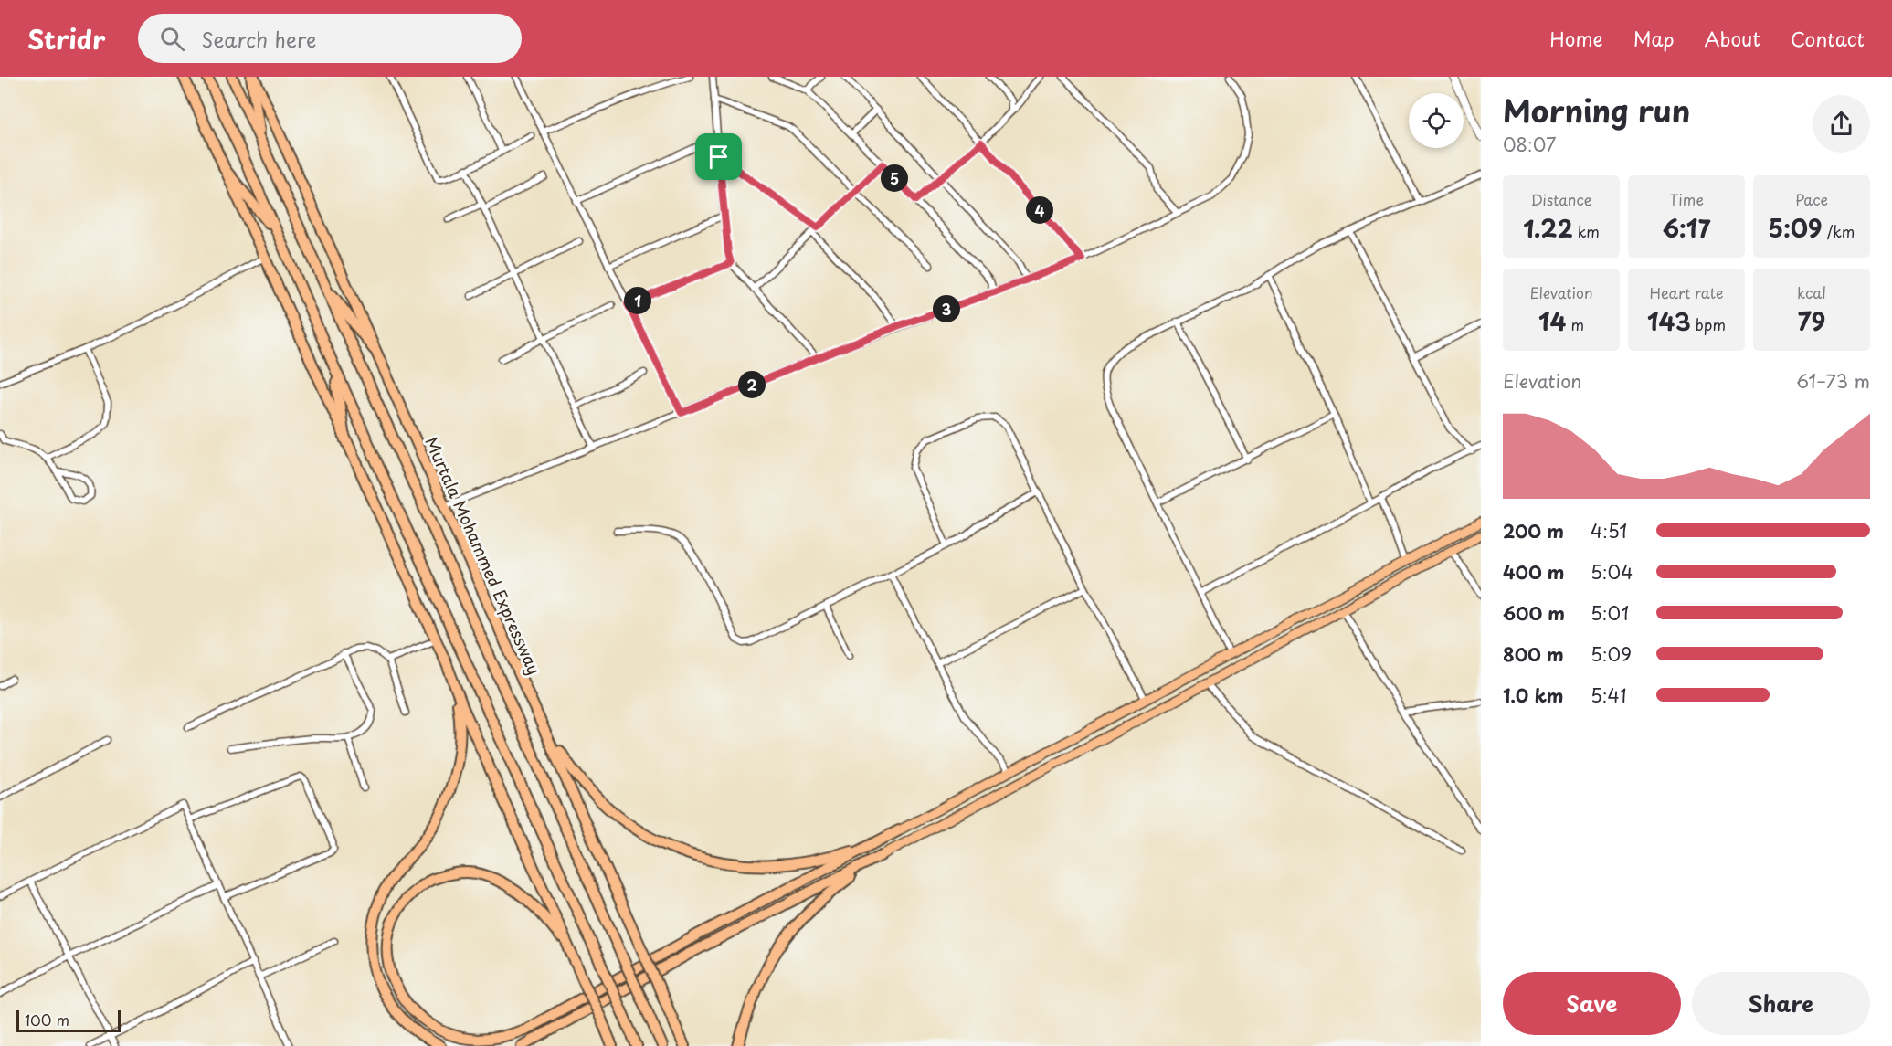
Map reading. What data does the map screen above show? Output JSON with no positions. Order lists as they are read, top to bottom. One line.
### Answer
{"streets":{"highway":["Murtala Mohammed Expressway"]},"scale_bar":"100 m","page":{"header":"Stridr","search":"Search here","nav":["Home","Map","About","Contact"],"heading":["Morning run","08:07"],"pins":["5","4","1","3","2"],"stats":[["Distance","1.22 km"],["Time","6:17"],["Pace","5:09 /km"],["Elevation","14 m"],["Heart rate","143 bpm"],["kcal","79"]],"chart":["Elevation","61–73 m"],"list":[{"name":"200 m","note":"4:51"},{"name":"400 m","note":"5:04"},{"name":"600 m","note":"5:01"},{"name":"800 m","note":"5:09"},{"name":"1.0 km","note":"5:41"}],"buttons":["Save","Share"],"scale":"100 m"}}
